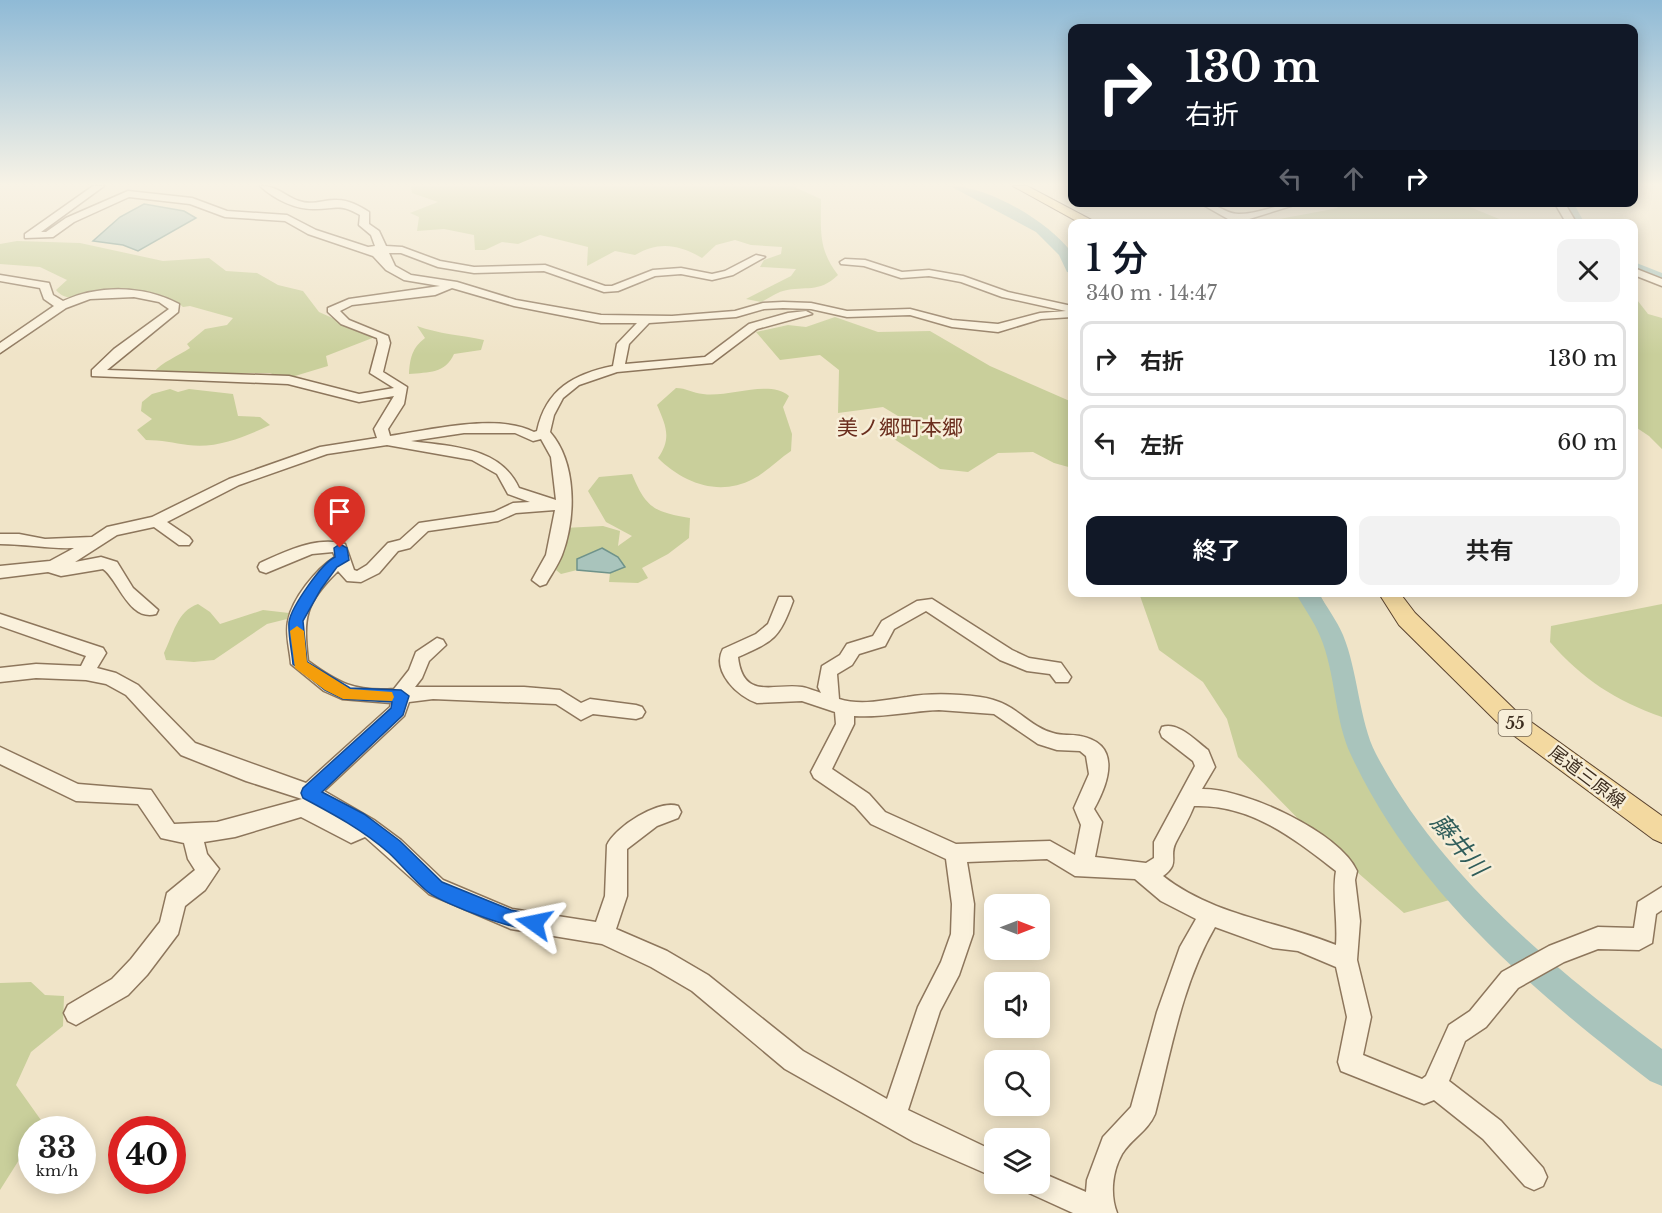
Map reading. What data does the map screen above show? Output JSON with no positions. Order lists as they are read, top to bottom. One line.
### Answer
{"streets":{"main road":["55","尾道三原線"]},"districts":["美ノ郷町本郷"],"water":["藤井川"],"north":"right","page":{"turn":["130 m","右折"],"heading":["1 分","340 m · 14:47"],"list":[{"name":"右折","value":"130 m"},{"name":"左折","value":"60 m"}],"buttons":["終了","共有"],"speed":"33 km/h","limit":"40"}}
